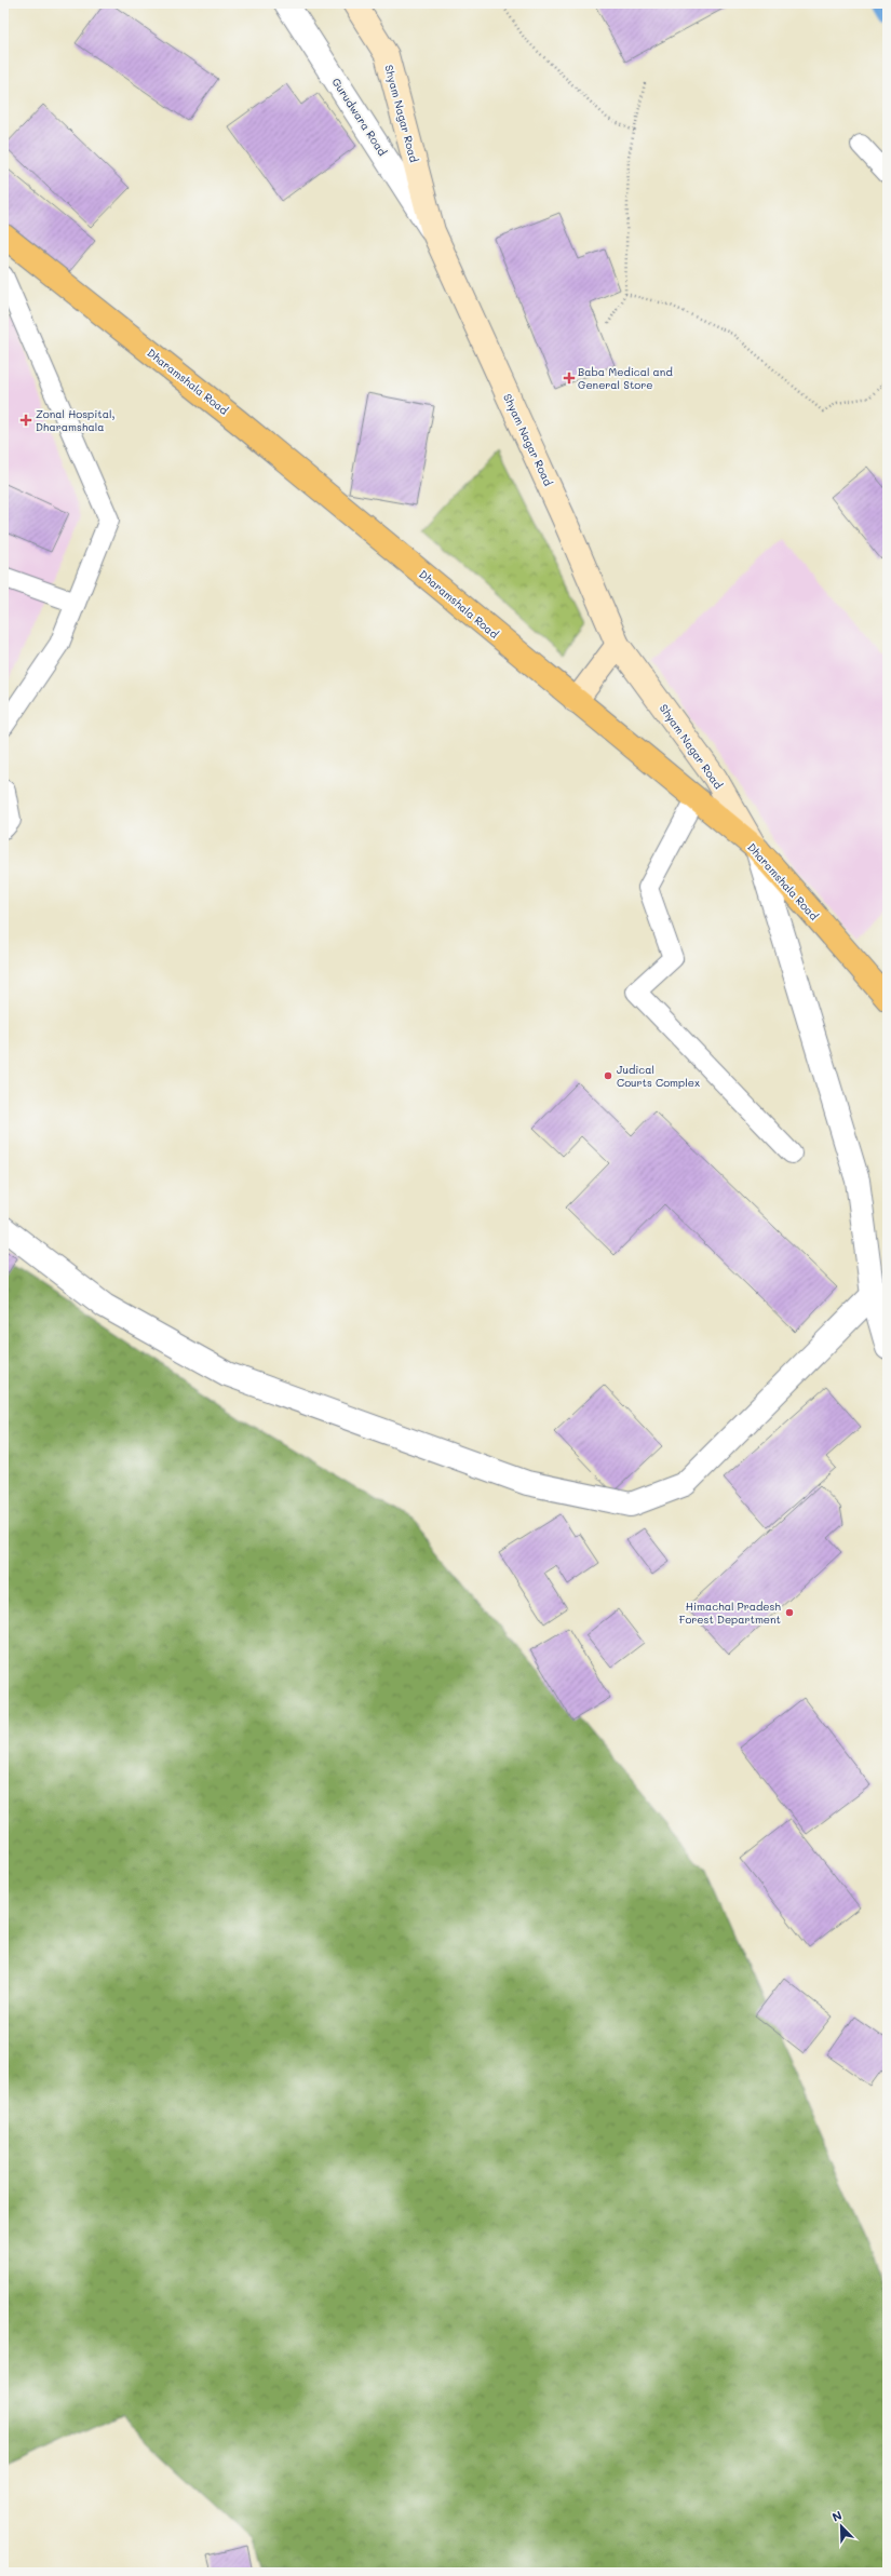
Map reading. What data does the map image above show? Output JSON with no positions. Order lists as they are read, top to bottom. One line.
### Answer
{"streets":{"main road":["Dharamshala Road"],"street":["Shyam Nagar Road","Gurudwara Road"]},"crossings":[["Shyam Nagar Road","Gurudwara Road"],["Shyam Nagar Road","Dharamshala Road"]],"places":{"health":["Baba Medical and General Store","Zonal Hospital, Dharamshala"],"other":["Judical Courts Complex","Himachal Pradesh Forest Department"]},"north":"top left"}
